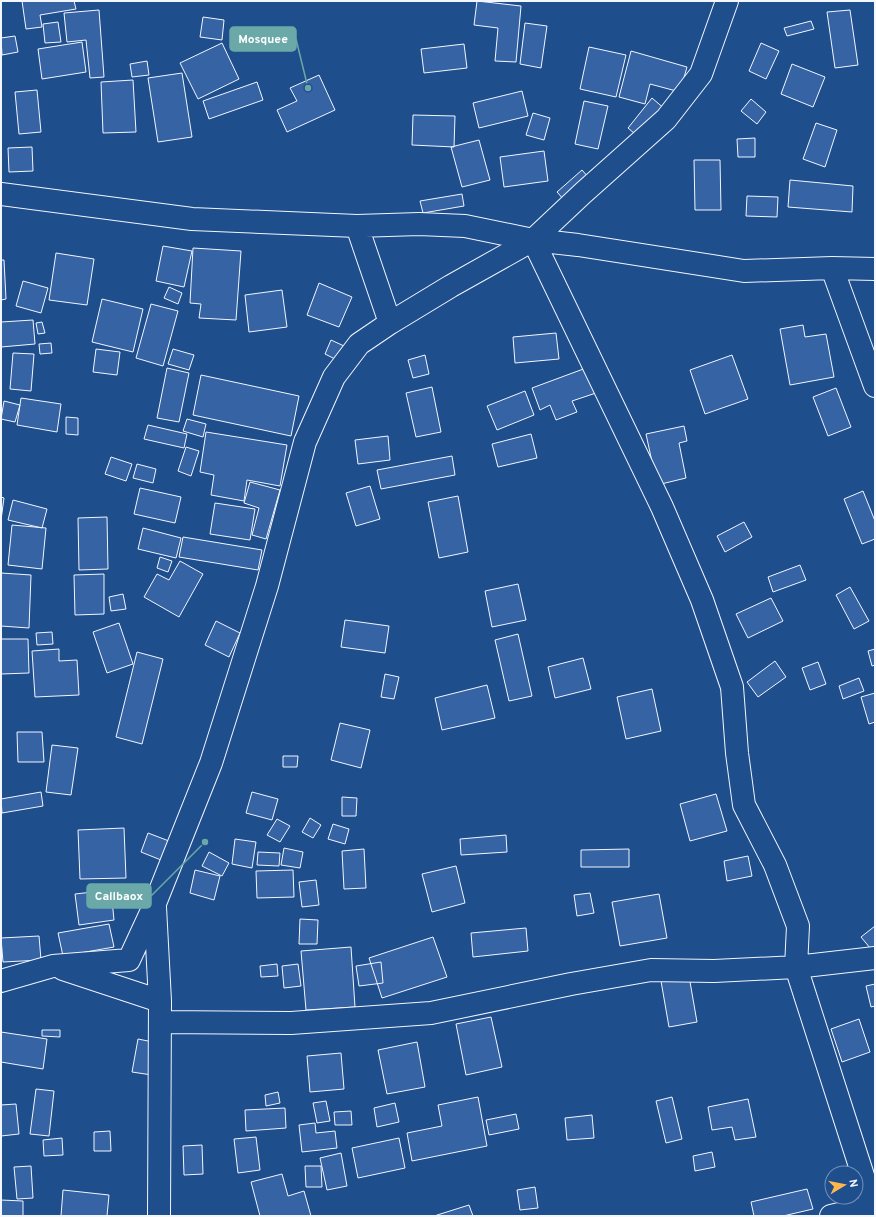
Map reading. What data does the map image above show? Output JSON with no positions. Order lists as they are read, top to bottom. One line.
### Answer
{"places":["Mosquee","Callbaox"],"north":"right"}
